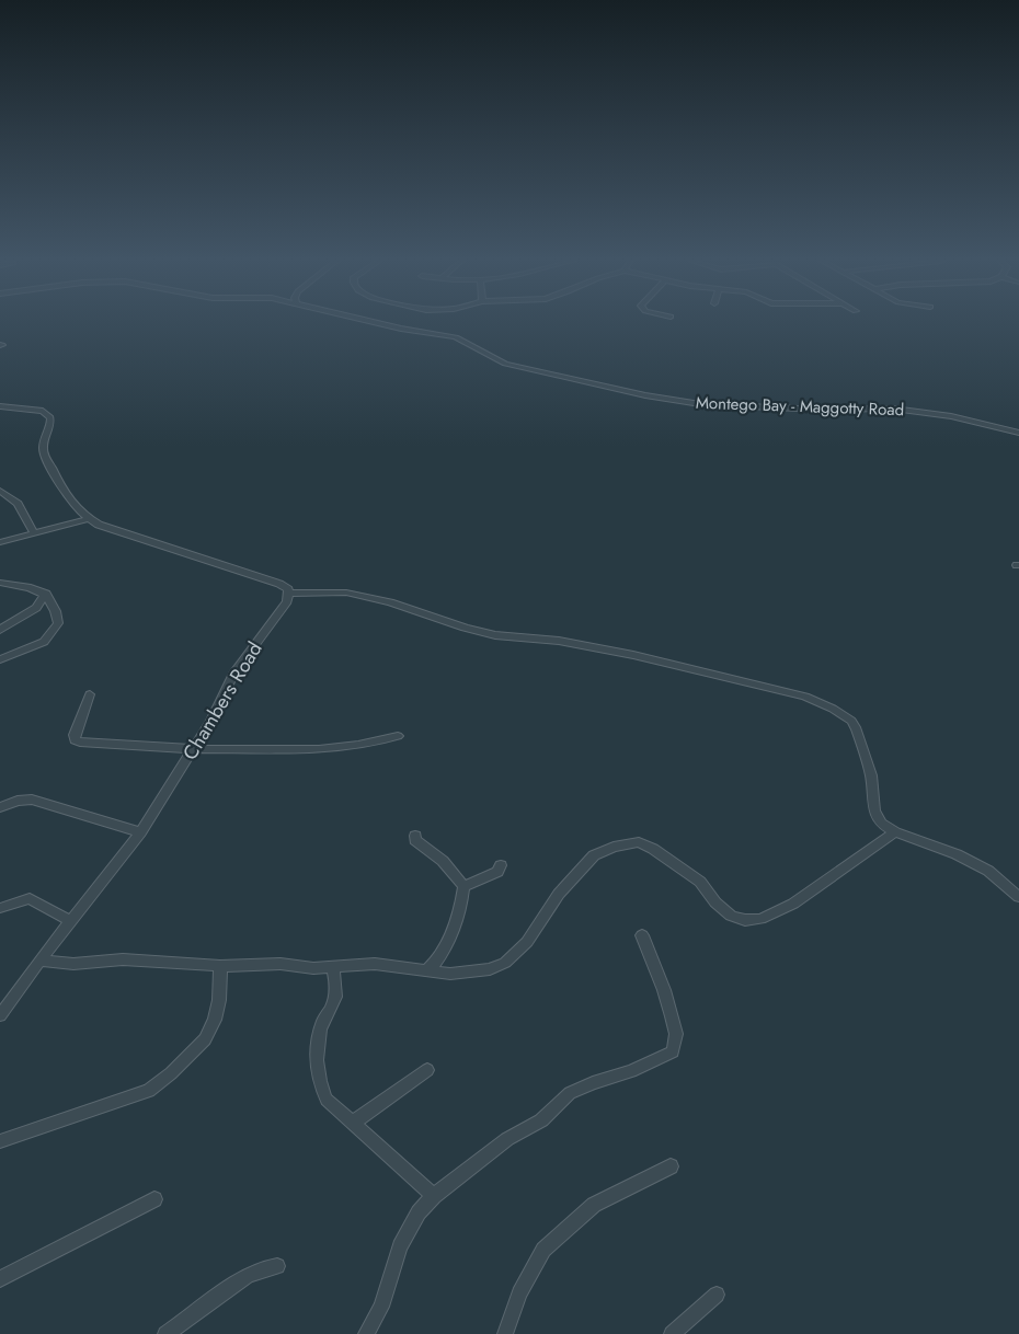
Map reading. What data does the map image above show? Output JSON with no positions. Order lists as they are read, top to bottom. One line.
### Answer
{"streets":{"street":["Montego Bay - Maggotty Road","Chambers Road"]}}
